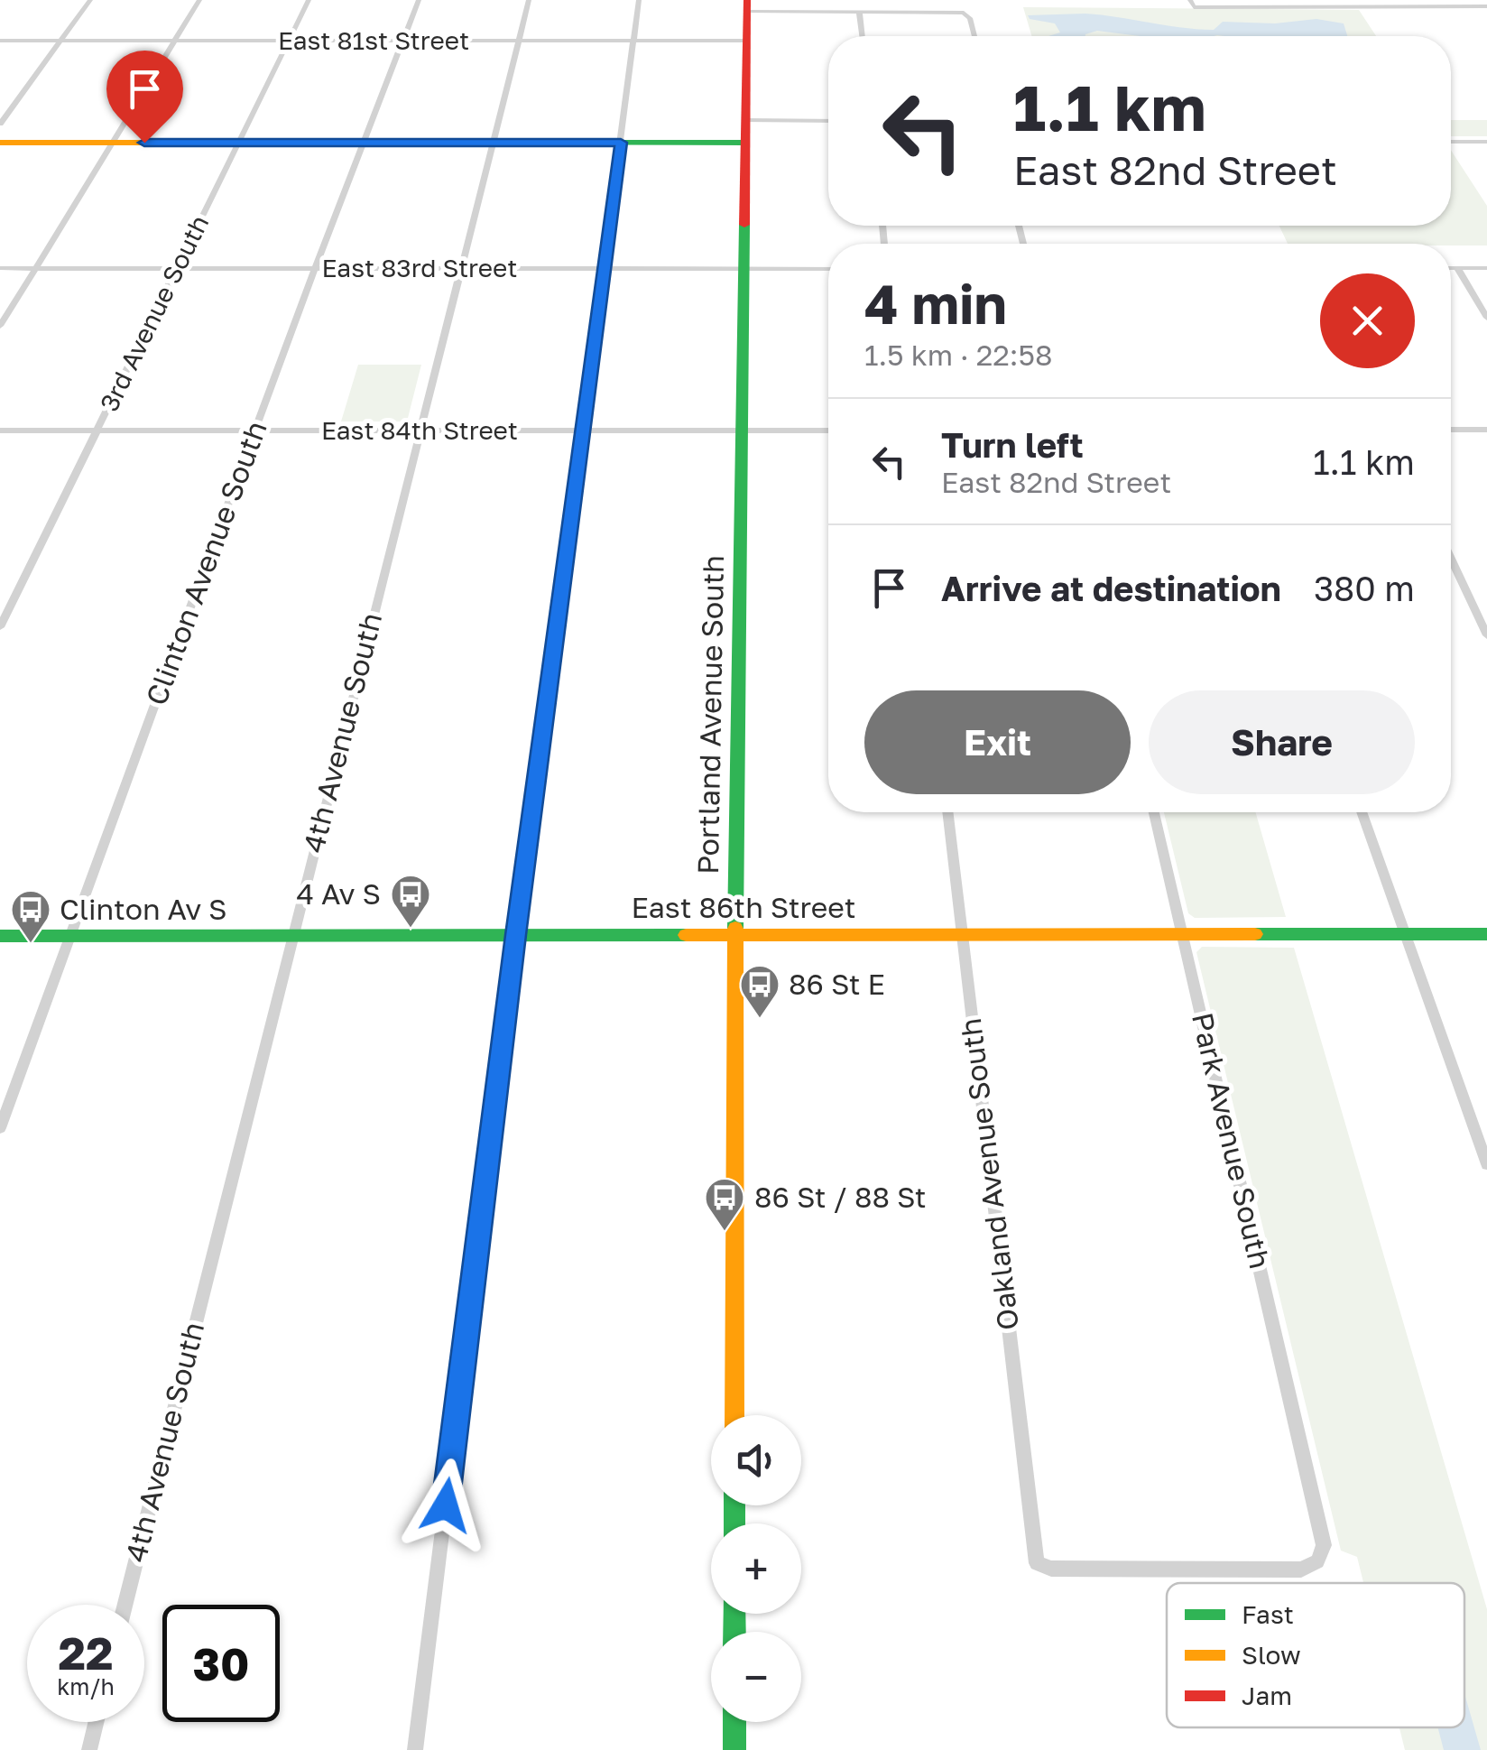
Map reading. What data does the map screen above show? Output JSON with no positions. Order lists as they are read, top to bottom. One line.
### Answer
{"streets":{"main road":["Portland Avenue South","East 86th Street"],"street":["East 81st Street","East 83rd Street","3rd Avenue South","East 84th Street","Clinton Avenue South","4th Avenue South","Park Avenue South","Oakland Avenue South"]},"crossings":[["East 81st Street","3rd Avenue South"],["East 81st Street","Clinton Avenue South"],["East 81st Street","Portland Avenue South"],["East 81st Street","4th Avenue South"],["East 83rd Street","3rd Avenue South"],["East 83rd Street","Clinton Avenue South"],["East 83rd Street","Portland Avenue South"],["East 83rd Street","4th Avenue South"],["3rd Avenue South","East 84th Street"],["East 84th Street","Clinton Avenue South"],["East 84th Street","Portland Avenue South"],["East 84th Street","4th Avenue South"],["Clinton Avenue South","East 86th Street"],["Portland Avenue South","East 86th Street"],["4th Avenue South","East 86th Street"],["East 86th Street","Park Avenue South"],["East 86th Street","Oakland Avenue South"],["Park Avenue South","Oakland Avenue South"]],"places":{"bus stop":["4 Av S","Clinton Av S","86 St E","86 St / 88 St"]},"legend":["Fast","Slow","Jam"],"page":{"turn":["1.1 km","East 82nd Street"],"heading":["4 min","1.5 km · 22:58"],"list":[{"name":"Turn left","note":"East 82nd Street","value":"1.1 km"},{"name":"Arrive at destination","value":"380 m"}],"buttons":["Exit","Share"],"map_buttons":["+","−"],"speed":"22 km/h","limit":"30"}}
